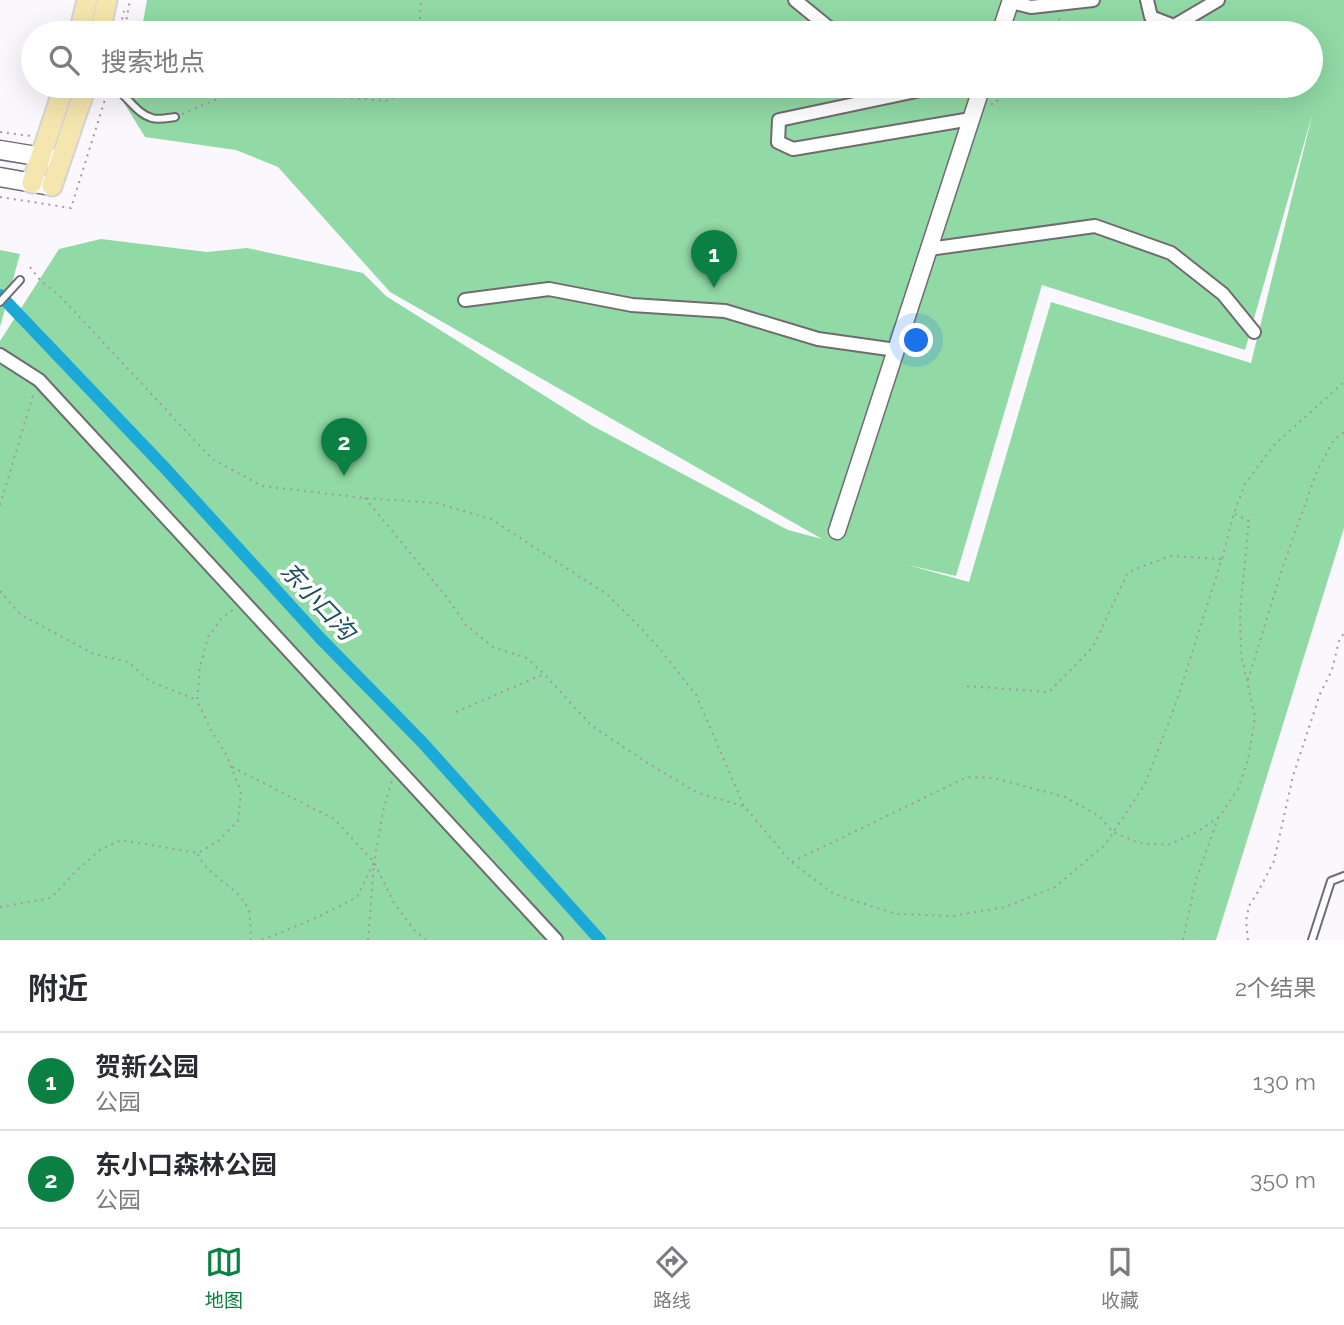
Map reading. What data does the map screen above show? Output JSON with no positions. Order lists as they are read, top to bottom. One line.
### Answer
{"water":["东小口沟"],"page":{"search":"搜索地点","pins":["1","2"],"heading":["附近","2个结果"],"list":[{"mark":"1","name":"贺新公园","note":"公园","value":"130 m"},{"mark":"2","name":"东小口森林公园","note":"公园","value":"350 m"}],"nav":["地图","路线","收藏"]}}
